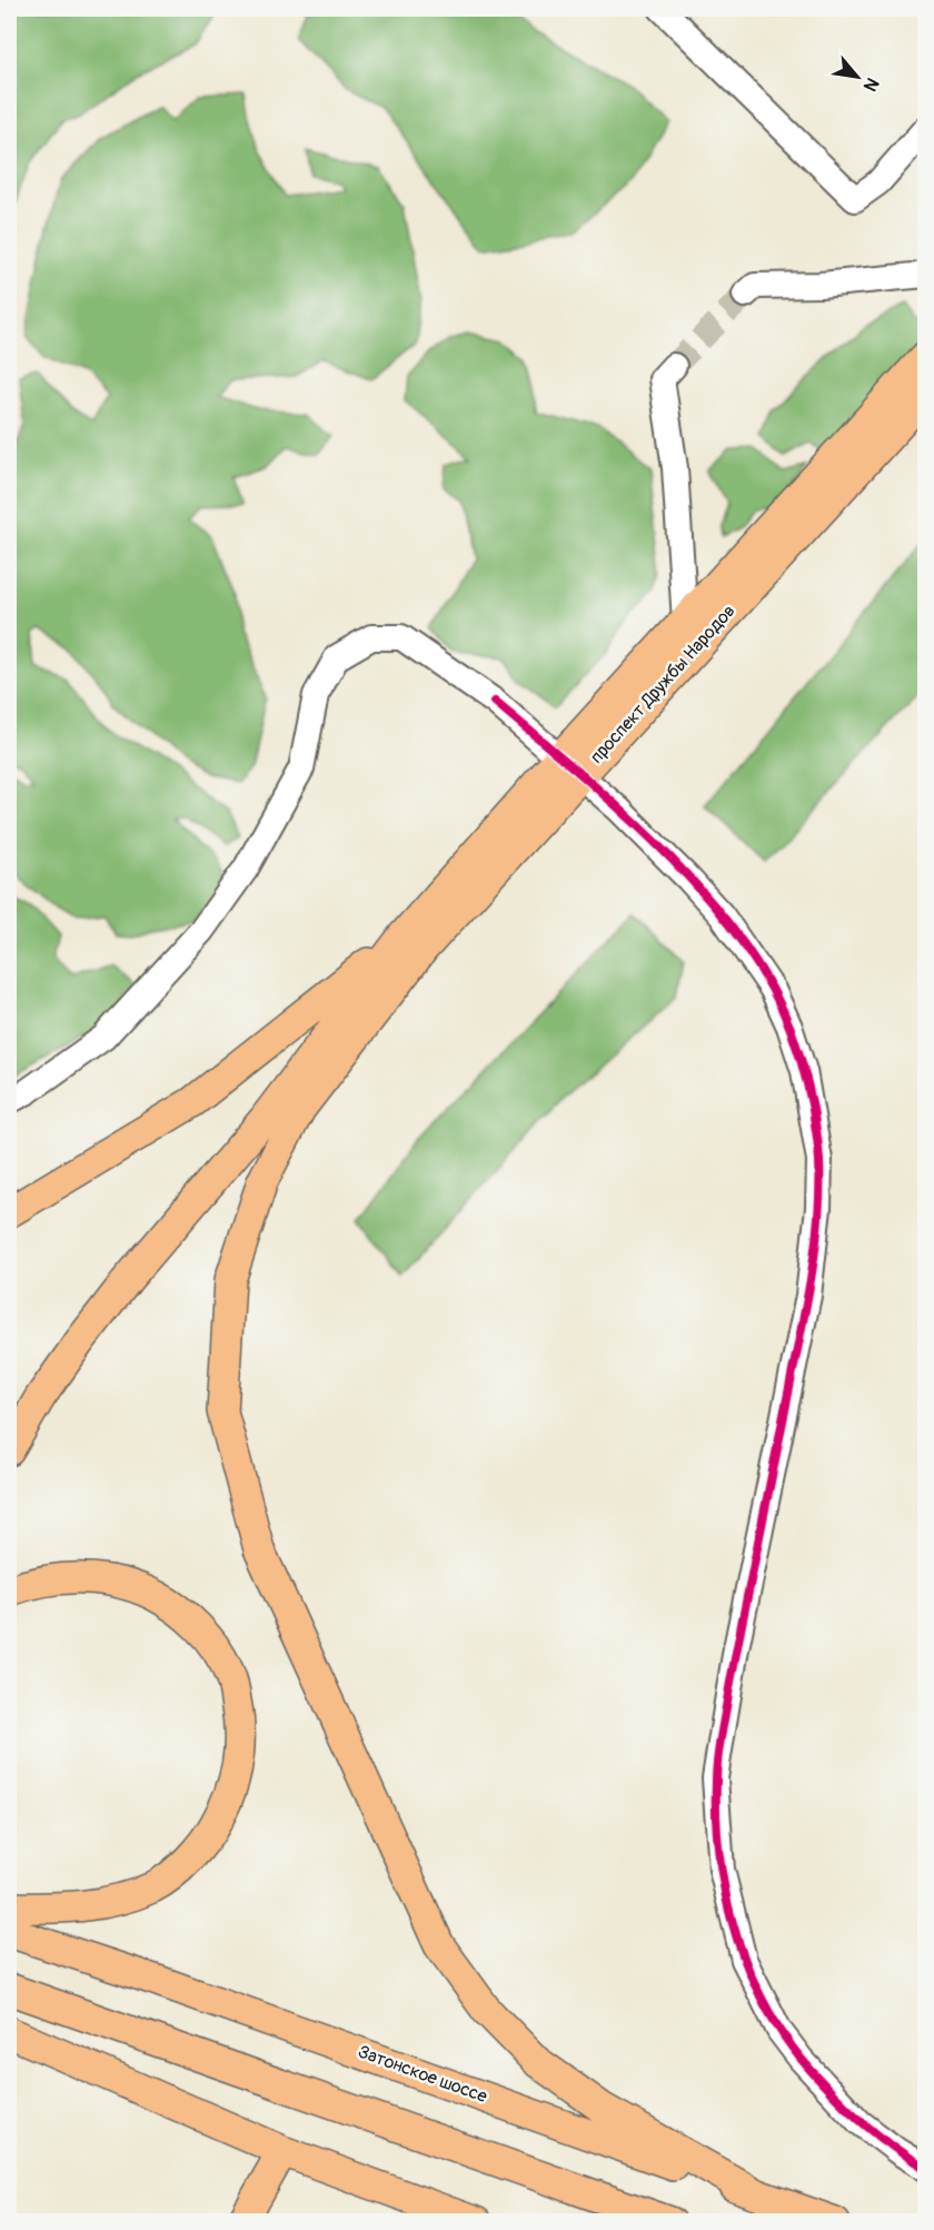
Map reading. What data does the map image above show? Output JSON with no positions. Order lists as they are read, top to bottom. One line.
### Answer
{"streets":{"main road":["проспект Дружбы Народов","Затонское шоссе"]},"north":"bottom right"}
